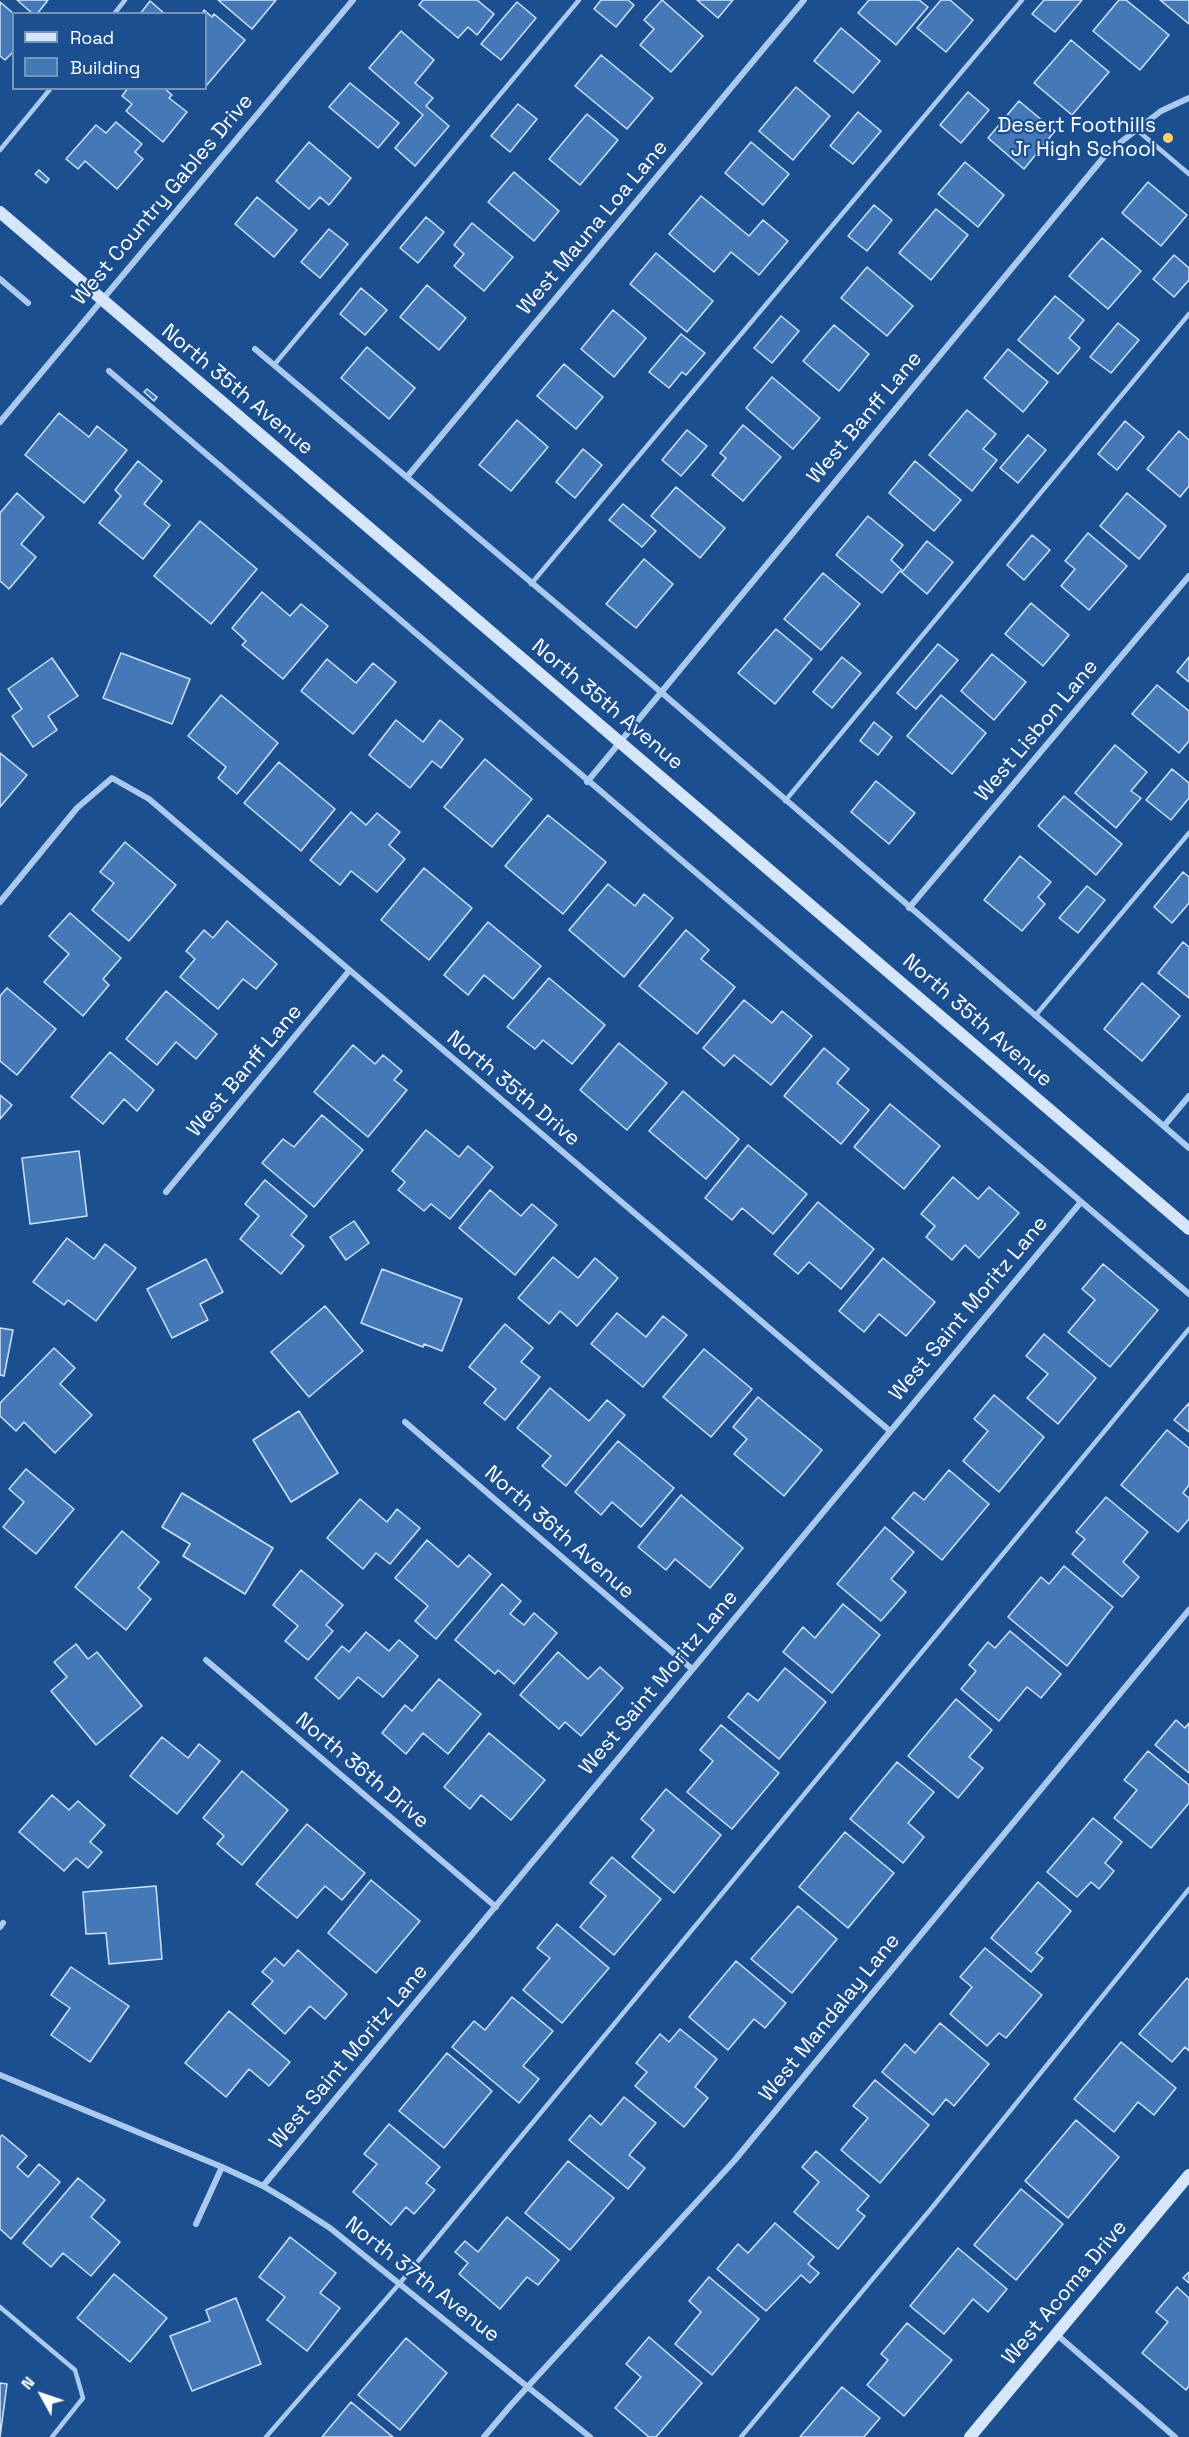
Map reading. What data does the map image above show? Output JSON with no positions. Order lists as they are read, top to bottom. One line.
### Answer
{"streets":{"main road":["North 35th Avenue","West Acoma Drive"],"street":["West Country Gables Drive","West Mauna Loa Lane","West Banff Lane","West Lisbon Lane","North 35th Drive","West Saint Moritz Lane","North 36th Avenue","North 36th Drive","West Mandalay Lane","North 37th Avenue"]},"crossings":[["West Country Gables Drive","North 35th Avenue"],["West Mauna Loa Lane","North 35th Avenue"],["North 35th Avenue","West Banff Lane"],["North 35th Avenue","West Lisbon Lane"],["West Banff Lane","North 35th Drive"],["North 35th Drive","West Saint Moritz Lane"],["West Saint Moritz Lane","North 36th Avenue"],["West Saint Moritz Lane","North 36th Drive"],["West Saint Moritz Lane","North 37th Avenue"],["West Mandalay Lane","North 37th Avenue"]],"places":["Desert Foothills Jr High School"],"legend":["Road","Building"],"north":"top left"}
